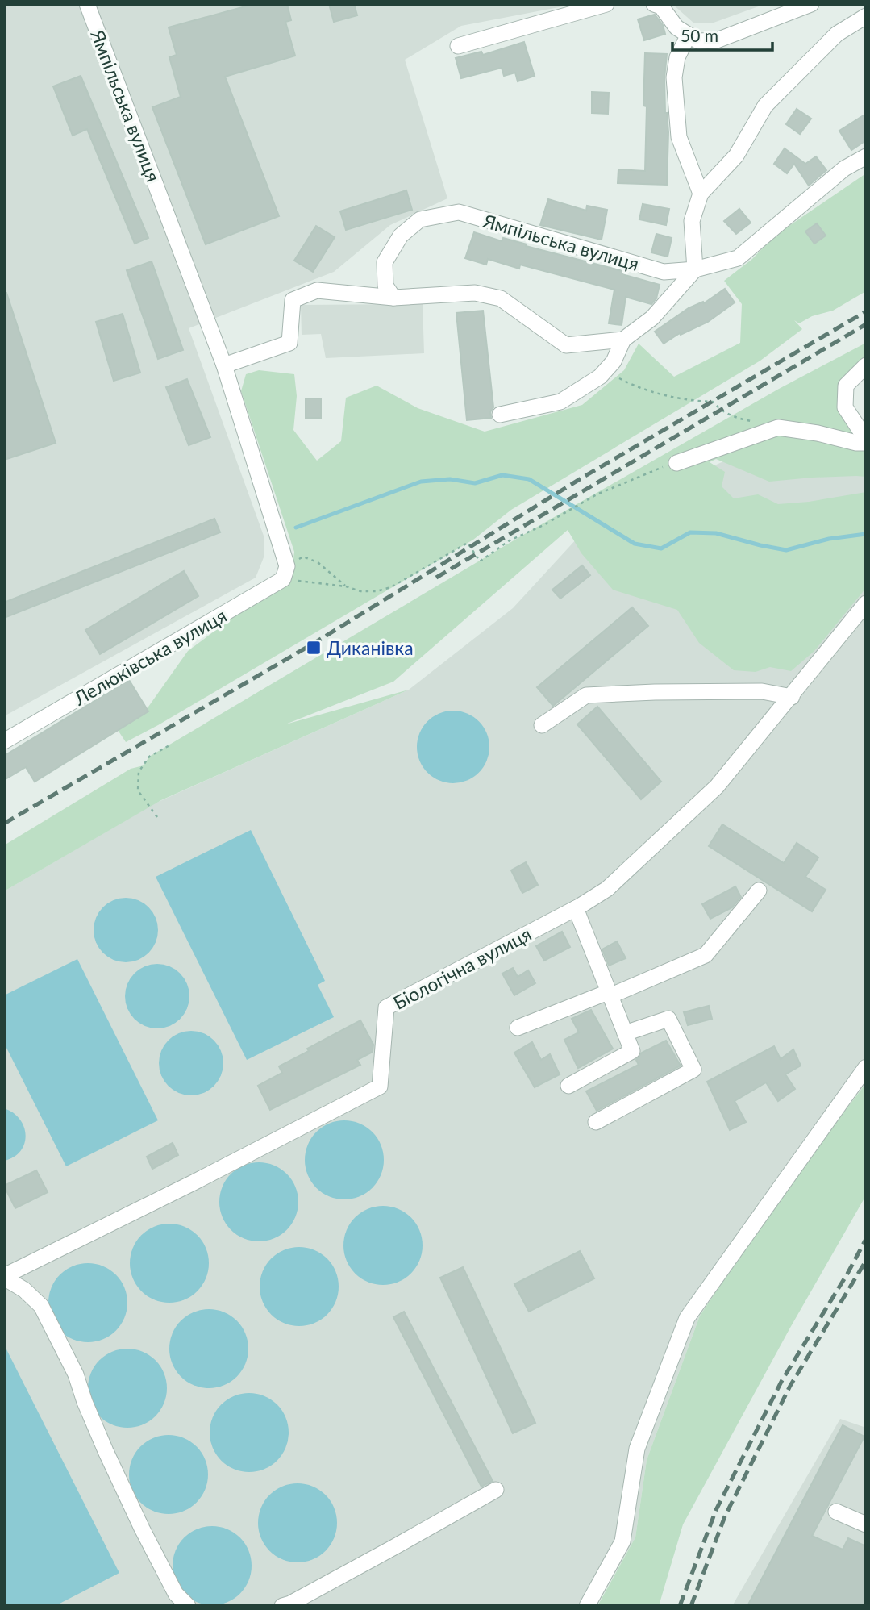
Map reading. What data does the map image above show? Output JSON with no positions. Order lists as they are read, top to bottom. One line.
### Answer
{"streets":{"street":["Ямпільська вулиця","Лелюківська вулиця","Біологічна вулиця"]},"crossings":[["Ямпільська вулиця","Лелюківська вулиця"]],"places":{"transit":["Диканівка"]},"scale_bar":"50 m"}
